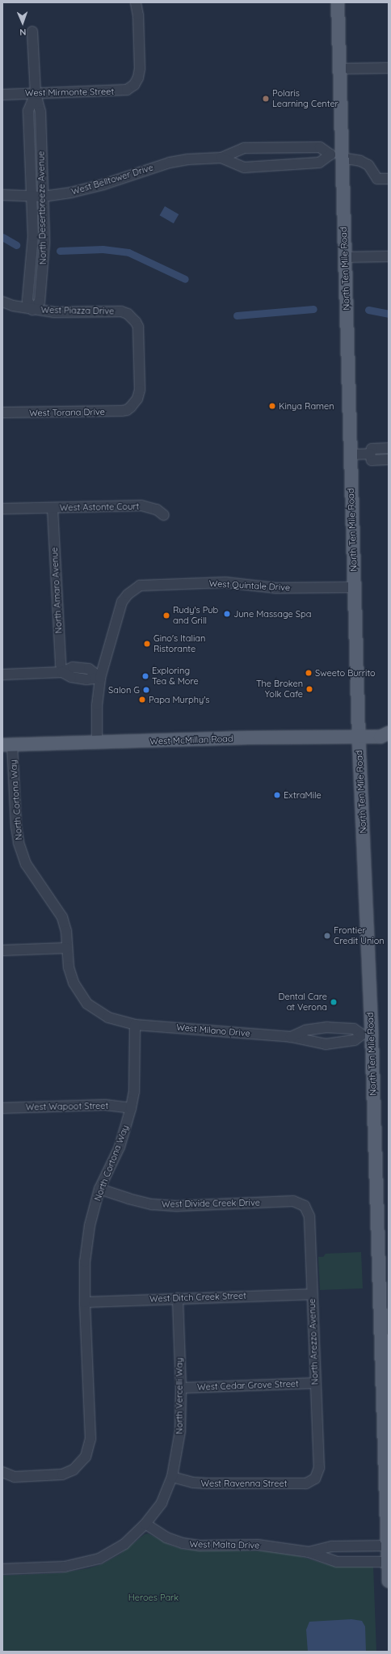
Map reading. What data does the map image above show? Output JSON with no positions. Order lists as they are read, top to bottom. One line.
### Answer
{"streets":{"main road":["North Ten Mile Road","West McMillan Road"],"street":["West Mirmonte Street","West Belltower Drive","North Desertbreeze Avenue","West Piazza Drive","West Torana Drive","West Astonte Court","West Quintale Drive","North Amaro Avenue","North Cortona Way","West Milano Drive","West Wapoot Street","West Divide Creek Drive","West Ditch Creek Street","North Arezzo Avenue","West Cedar Grove Street","North Vercelli Way","West Ravenna Street","West Malta Drive"]},"crossings":[["West Mirmonte Street","North Desertbreeze Avenue"],["West Belltower Drive","North Desertbreeze Avenue"],["West Belltower Drive","North Ten Mile Road"],["North Desertbreeze Avenue","West Piazza Drive"],["North Ten Mile Road","West Quintale Drive"],["North Ten Mile Road","West McMillan Road"],["North Ten Mile Road","West Milano Drive"],["North Ten Mile Road","West Malta Drive"],["West Piazza Drive","West Torana Drive"],["West Astonte Court","North Amaro Avenue"],["West McMillan Road","North Cortona Way"],["North Cortona Way","West Milano Drive"],["North Cortona Way","West Wapoot Street"],["North Cortona Way","West Divide Creek Drive"],["North Cortona Way","West Ditch Creek Street"],["West Divide Creek Drive","North Arezzo Avenue"],["West Ditch Creek Street","North Arezzo Avenue"],["West Ditch Creek Street","North Vercelli Way"],["North Arezzo Avenue","West Cedar Grove Street"],["North Arezzo Avenue","West Ravenna Street"],["West Cedar Grove Street","North Vercelli Way"],["North Vercelli Way","West Ravenna Street"],["North Vercelli Way","West Malta Drive"]],"parks":["Heroes Park"],"places":["Polaris Learning Center","Kinya Ramen","June Massage Spa","Rudy's Pub and Grill","Gino's Italian Ristorante","Sweeto Burrito","Exploring Tea & More","The Broken Yolk Cafe","Salon G","Papa Murphy's","ExtraMile","Frontier Credit Union","Dental Care at Verona"],"north":"bottom"}
